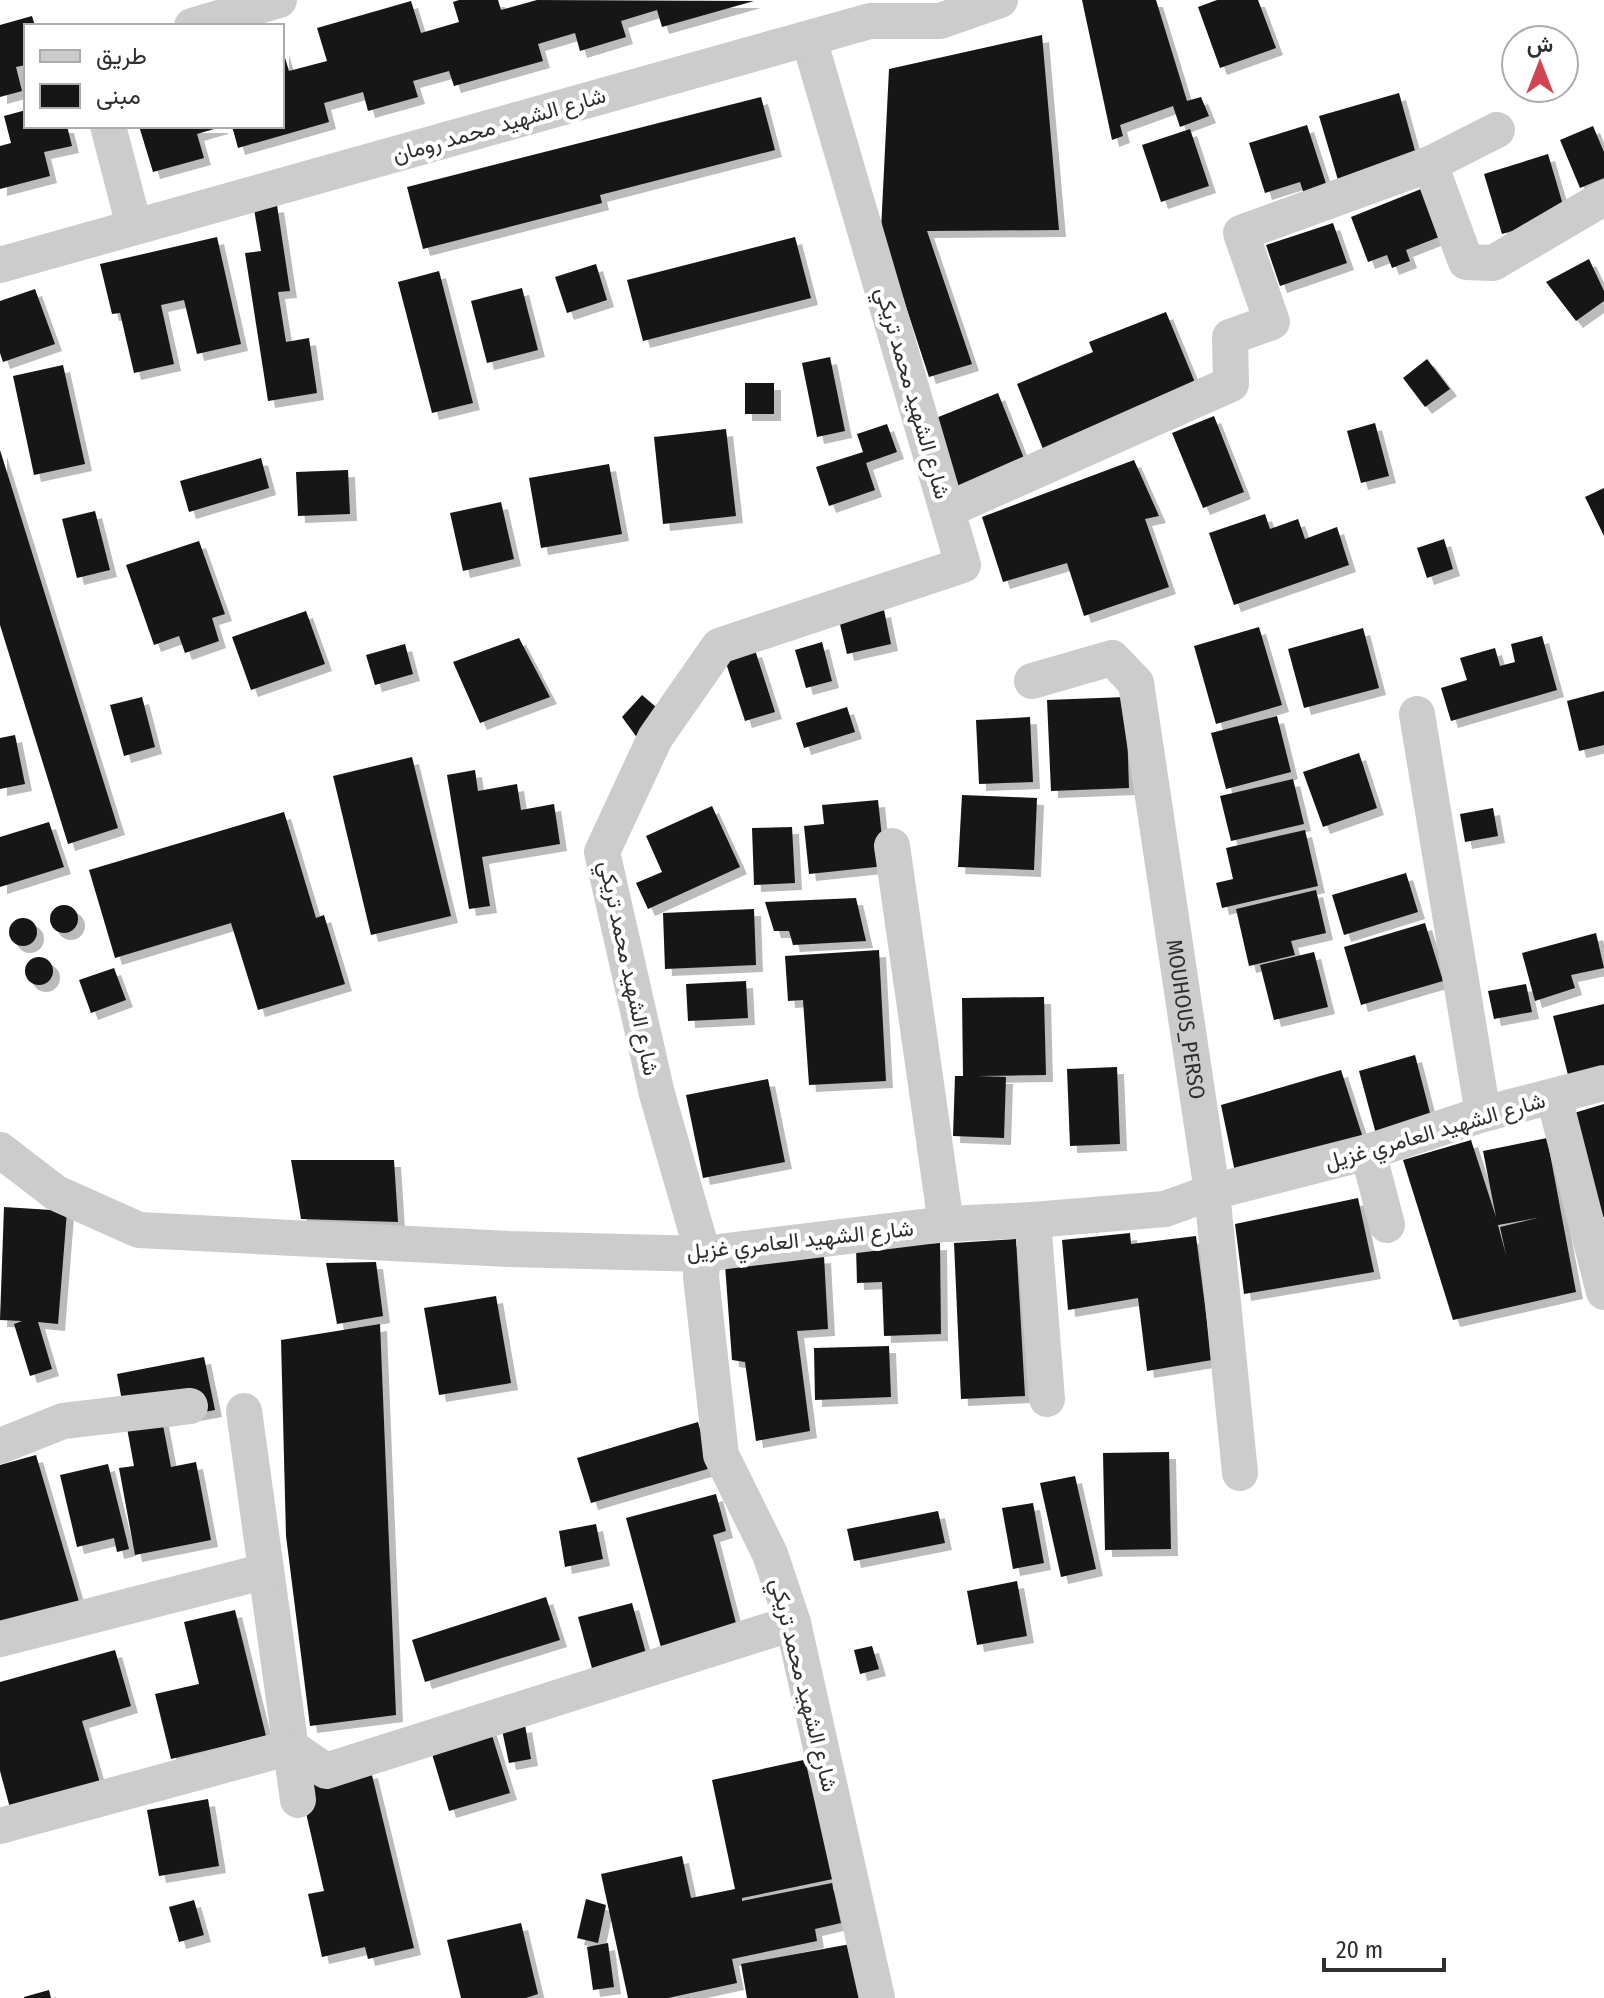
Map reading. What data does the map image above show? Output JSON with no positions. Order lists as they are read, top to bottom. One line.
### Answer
{"streets":{"street":["شارع الشهيد محمد رومان","شارع الشهيد محمد تريكي","MOUHOUS_PERSO","شارع الشهيد العامري غزيل"]},"crossings":[["شارع الشهيد محمد رومان","شارع الشهيد محمد تريكي"],["شارع الشهيد محمد تريكي","شارع الشهيد العامري غزيل"],["MOUHOUS_PERSO","شارع الشهيد العامري غزيل"]],"legend":["طريق","مبنى"],"scale_bar":"20 m","north":"top"}
